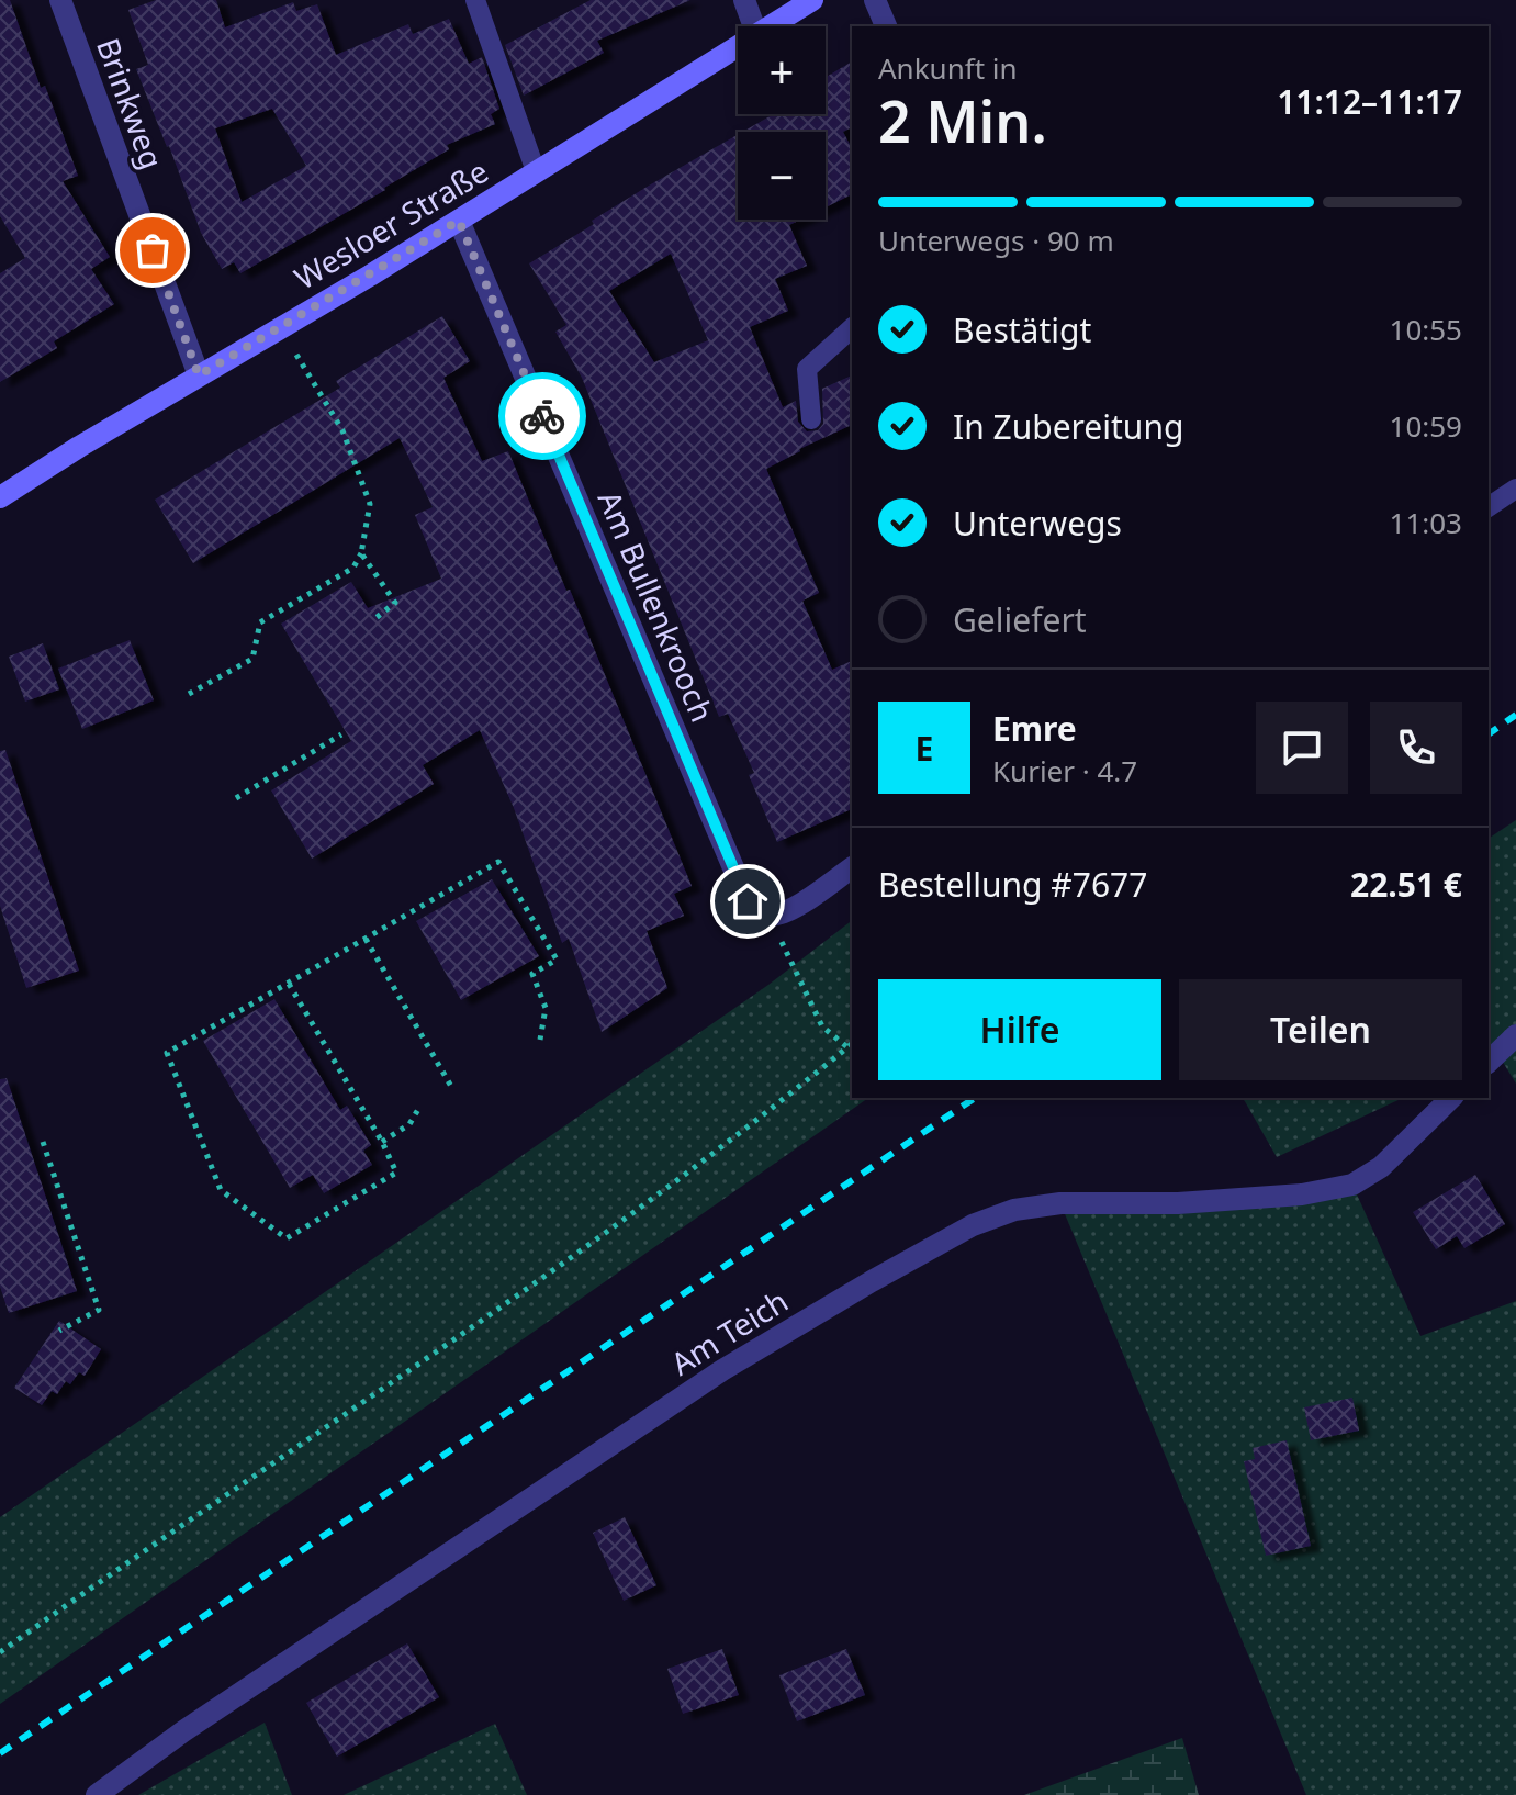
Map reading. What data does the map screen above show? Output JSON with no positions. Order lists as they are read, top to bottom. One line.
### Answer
{"streets":{"street":["Brinkweg","Wesloer Straße","Am Bullenkrooch","Am Teich"]},"crossings":[["Brinkweg","Wesloer Straße"],["Wesloer Straße","Am Bullenkrooch"]],"page":{"map_buttons":["+","−"],"heading":["2 Min.","Ankunft in","11:12–11:17"],"panel":["Emre","Kurier · 4.7","Bestellung #7677","22.51 €"],"bar":"Unterwegs · 90 m","list":[["Bestätigt","10:55"],["In Zubereitung","10:59"],["Unterwegs","11:03"],"Geliefert"],"round":"E","buttons":["Hilfe","Teilen"]}}
